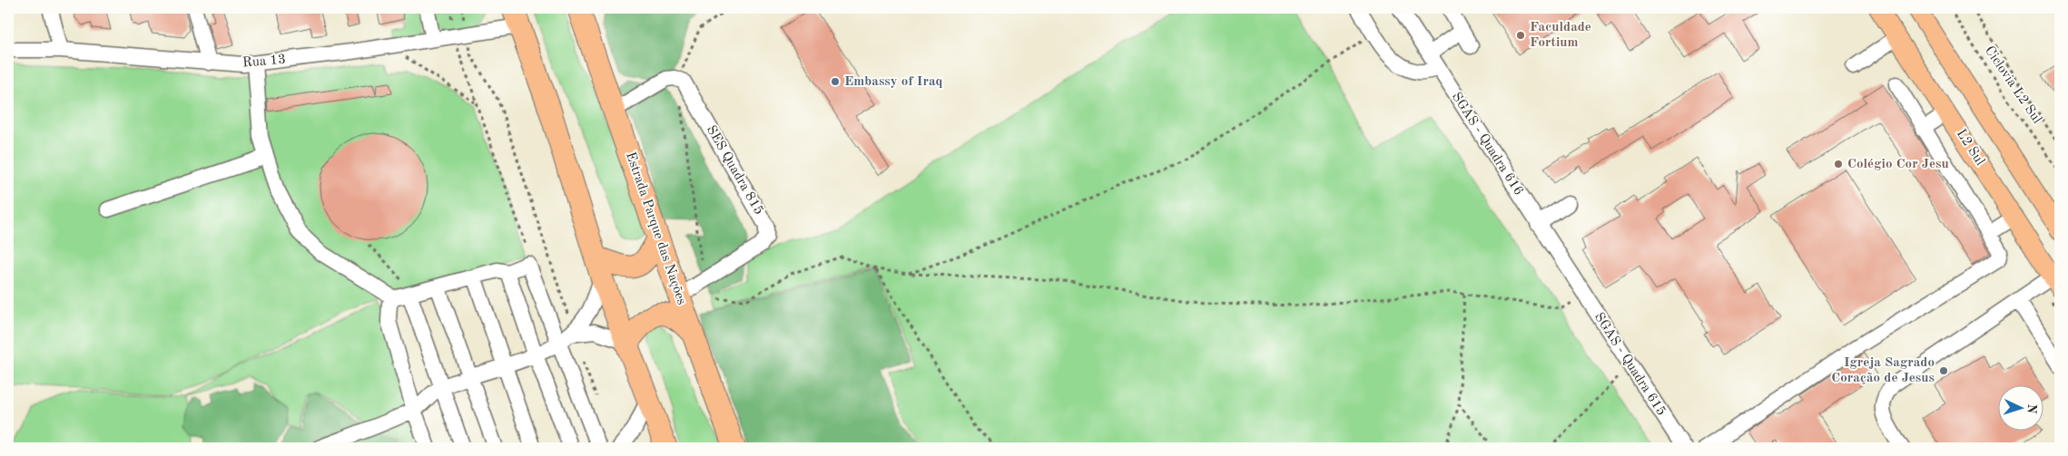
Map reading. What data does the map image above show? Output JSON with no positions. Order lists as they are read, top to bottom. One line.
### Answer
{"streets":{"highway":["Estrada Parque das Nações"],"main road":["L2 Sul"],"street":["Rua 13","SGAS - Quadra 616","SES Quadra 815","SGAS - Quadra 615"],"path":["Ciclovia L2 Sul"]},"crossings":[["SGAS - Quadra 616","SGAS - Quadra 615"],["SES Quadra 815","Estrada Parque das Nações"]],"places":["Faculdade Fortium","Embassy of Iraq","Colégio Cor Jesu","Igreja Sagrado Coração de Jesus"],"north":"right"}
